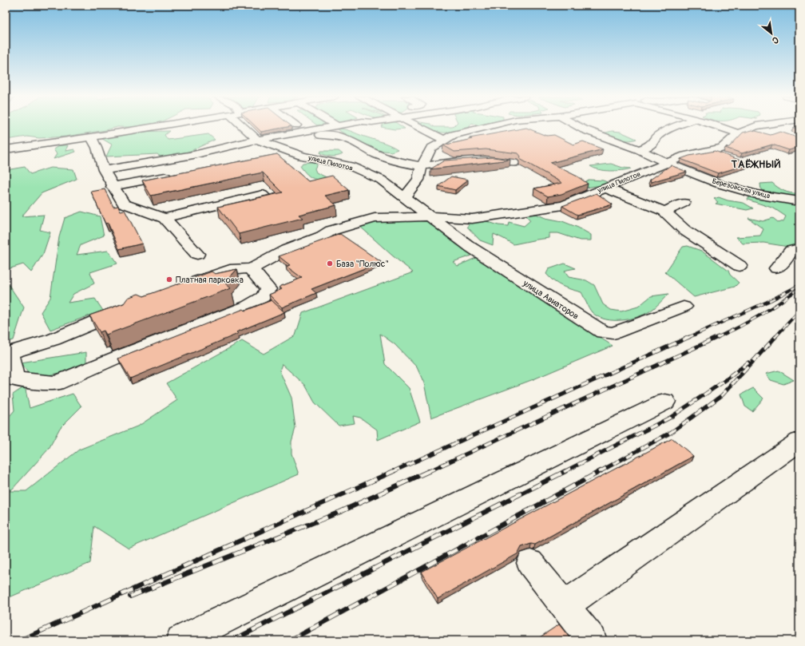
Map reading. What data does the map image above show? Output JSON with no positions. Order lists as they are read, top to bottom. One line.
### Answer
{"streets":{"street":["улица Пилотов","Берёзовская улица","улица Авиаторов"]},"crossings":[["улица Пилотов","Берёзовская улица"],["улица Пилотов","улица Авиаторов"]],"districts":["ТАЁЖНЫЙ"],"places":["База \"Полюс\"","Платная парковка"],"north":"bottom right"}
